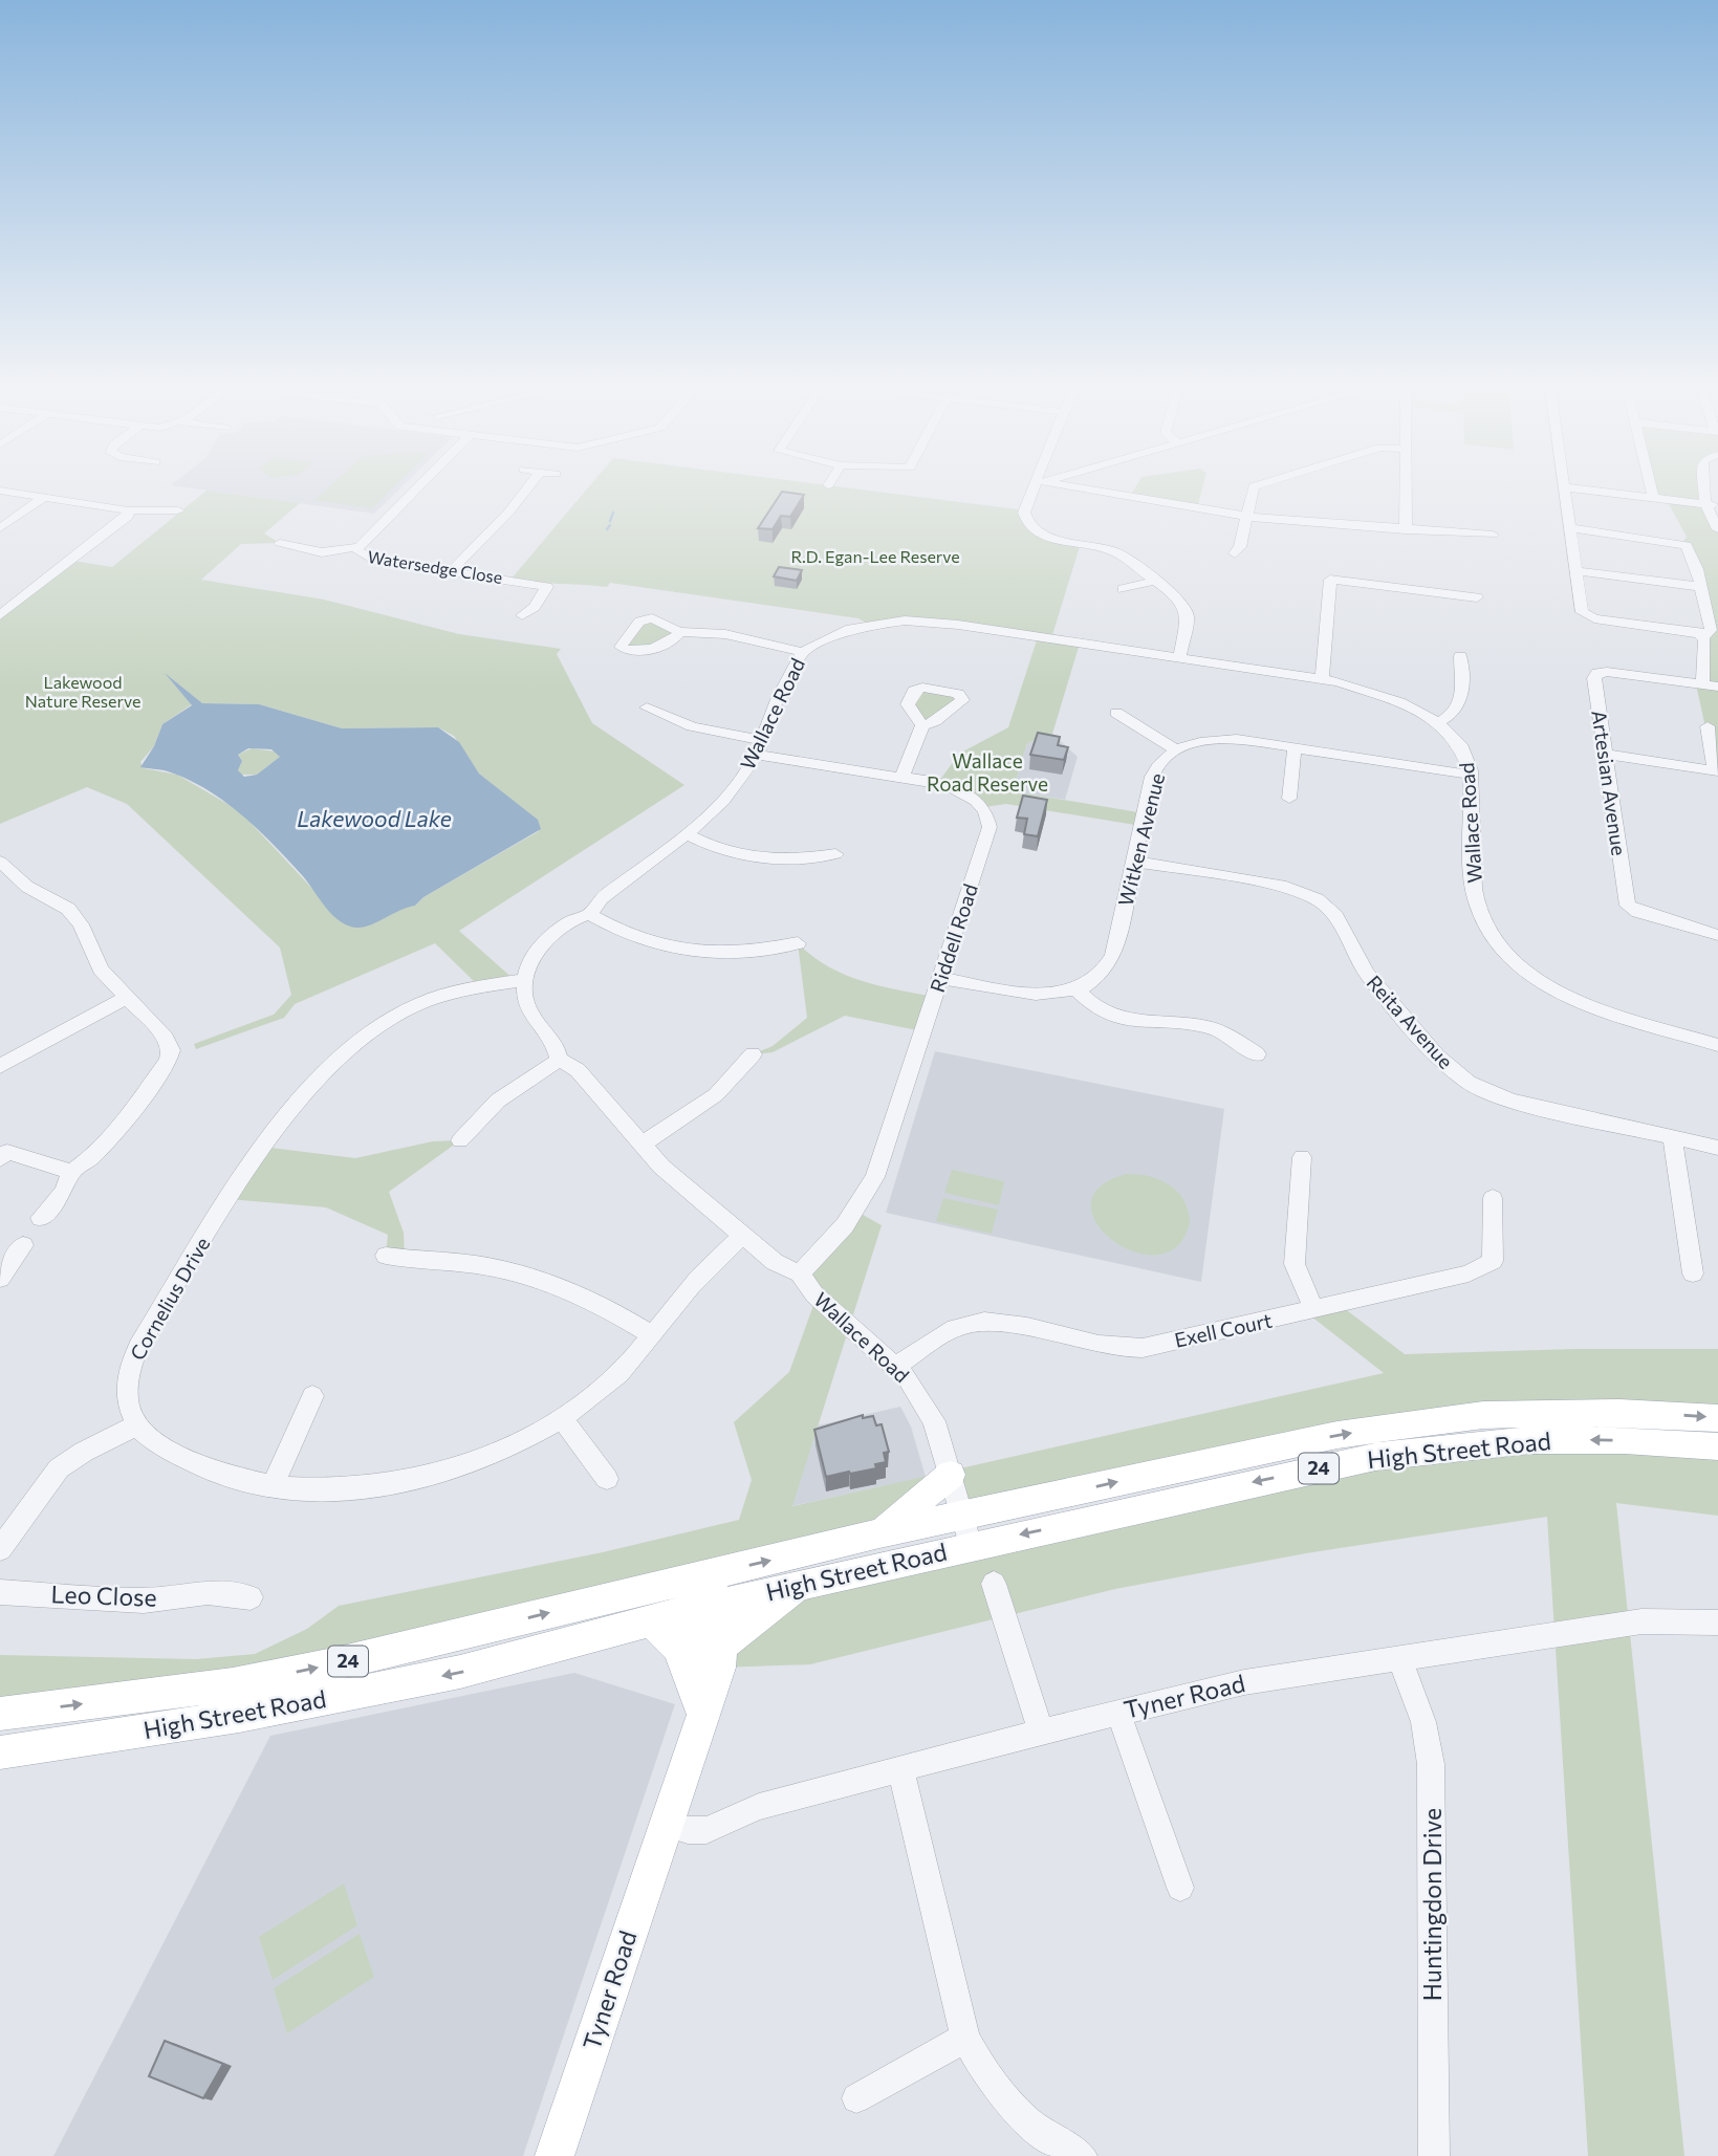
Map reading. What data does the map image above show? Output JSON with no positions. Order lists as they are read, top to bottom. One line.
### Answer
{"streets":{"main road":["High Street Road","24","Tyner Road"],"street":["Watersedge Close","Wallace Road","Artesian Avenue","Witken Avenue","Riddell Road","Reita Avenue","Cornelius Drive","Exell Court","Leo Close","Huntingdon Drive"]},"crossings":[["Wallace Road","Witken Avenue"],["Wallace Road","Riddell Road"],["Wallace Road","Cornelius Drive"],["Wallace Road","Exell Court"],["Wallace Road","High Street Road"],["Witken Avenue","Riddell Road"],["Witken Avenue","Reita Avenue"],["High Street Road","Tyner Road"],["Tyner Road","Huntingdon Drive"]],"water":["Lakewood Lake"],"parks":["R.D. Egan-Lee Reserve","Lakewood Nature Reserve","Wallace Road Reserve"]}
